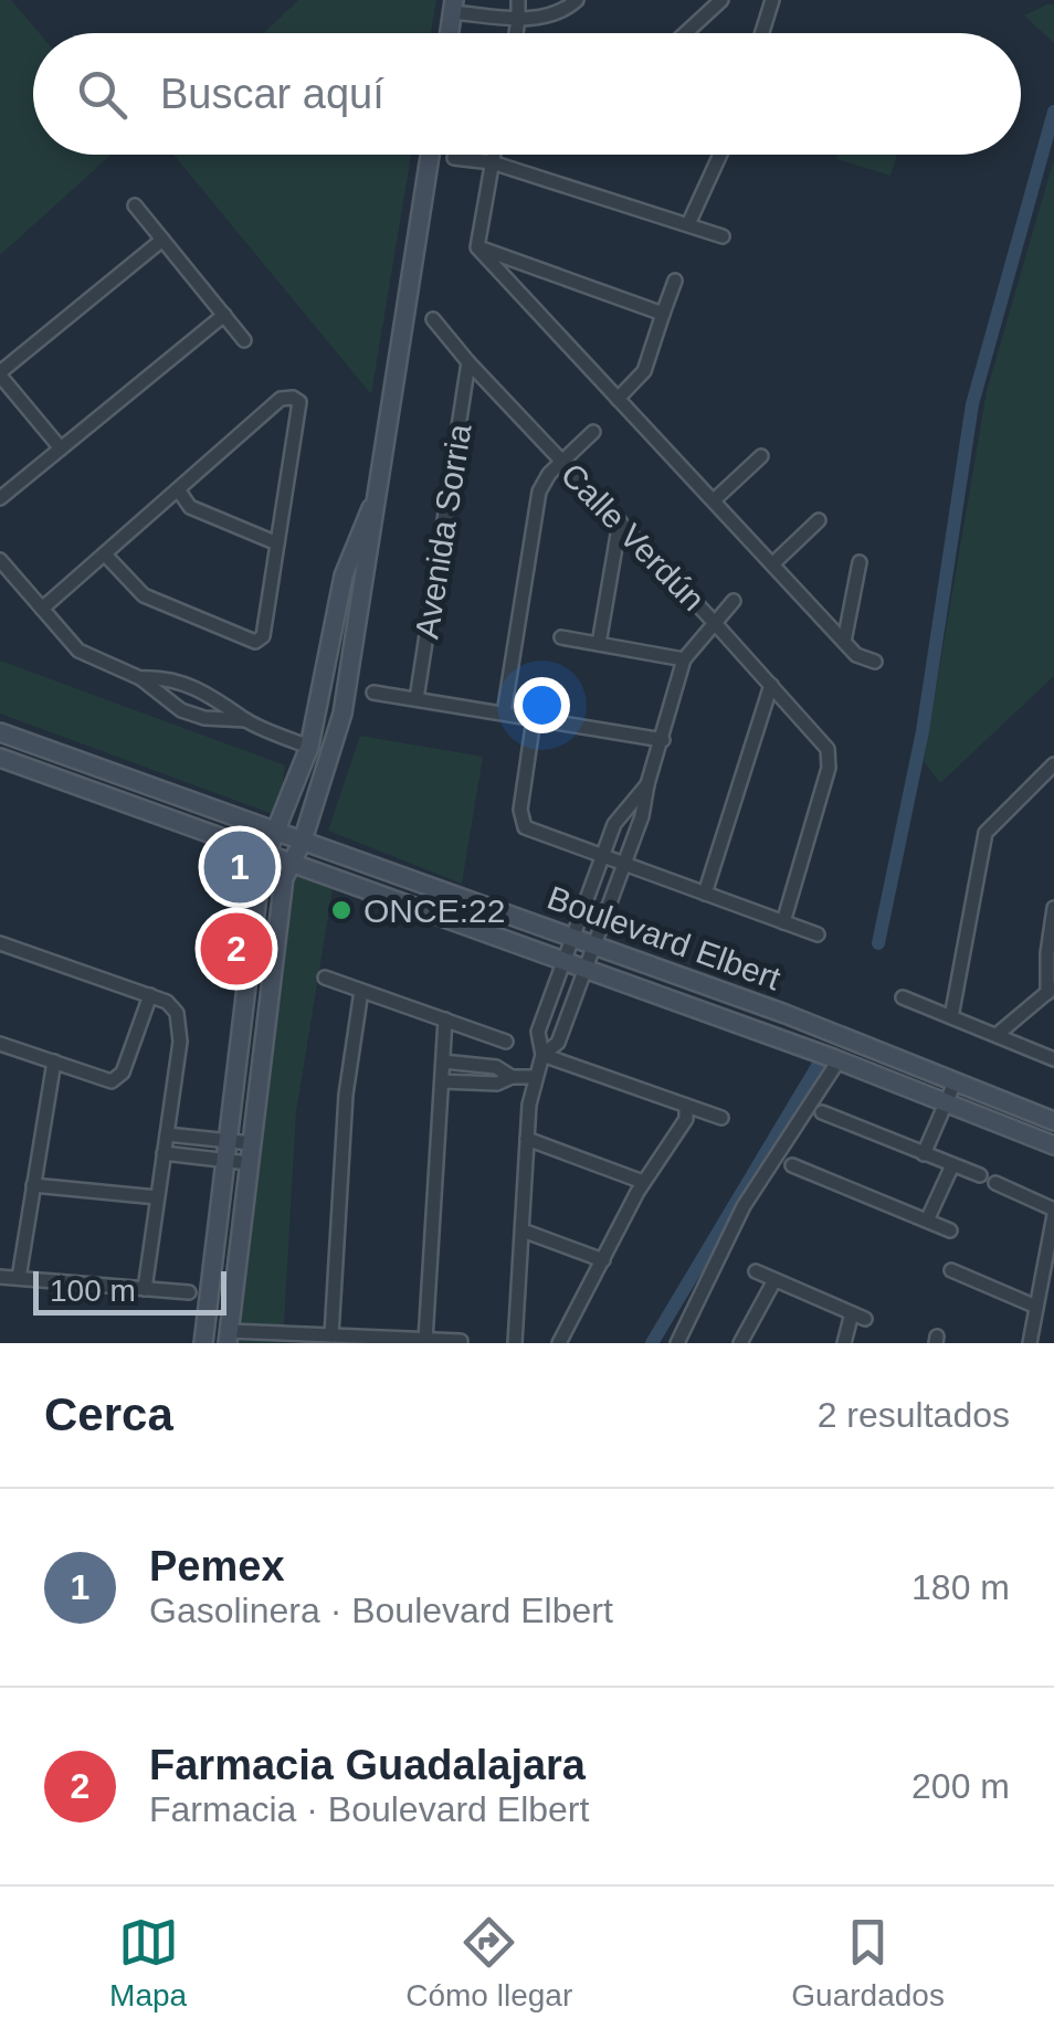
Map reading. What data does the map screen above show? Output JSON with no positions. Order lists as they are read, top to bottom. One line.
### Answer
{"streets":{"street":["Avenida Sorria","Calle Verdún","Boulevard Elbert"]},"crossings":[["Avenida Sorria","Calle Verdún"]],"places":["ONCE:22"],"scale_bar":"100 m","page":{"search":"Buscar aquí","pins":["1","2"],"scale":"100 m","heading":["Cerca","2 resultados"],"list":[{"mark":"1","name":"Pemex","note":"Gasolinera · Boulevard Elbert","value":"180 m"},{"mark":"2","name":"Farmacia Guadalajara","note":"Farmacia · Boulevard Elbert","value":"200 m"}],"nav":["Mapa","Cómo llegar","Guardados"]}}
